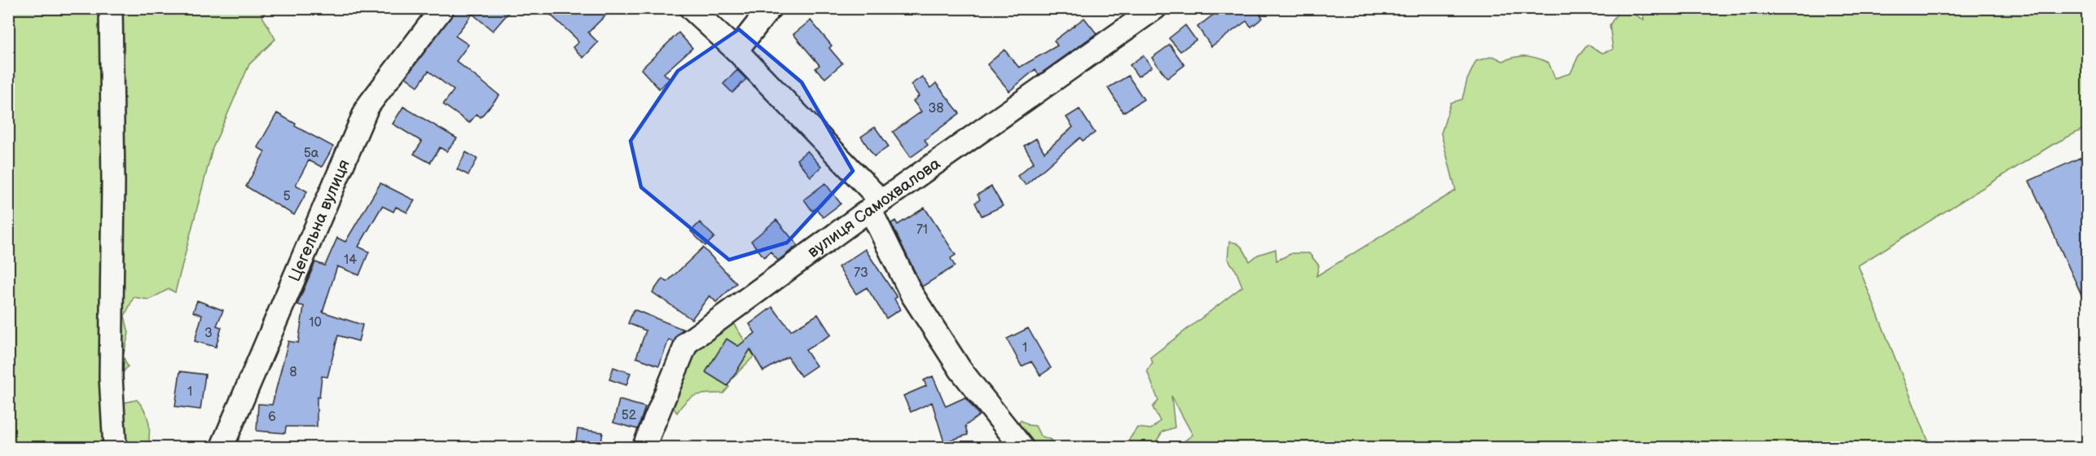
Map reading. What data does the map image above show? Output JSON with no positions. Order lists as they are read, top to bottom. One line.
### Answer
{"streets":{"street":["вулиця Самохвалова","Цегельна вулиця"]},"house_numbers":["38","5а","5","71","14","73","10","3","1","8","1","52","6"]}
